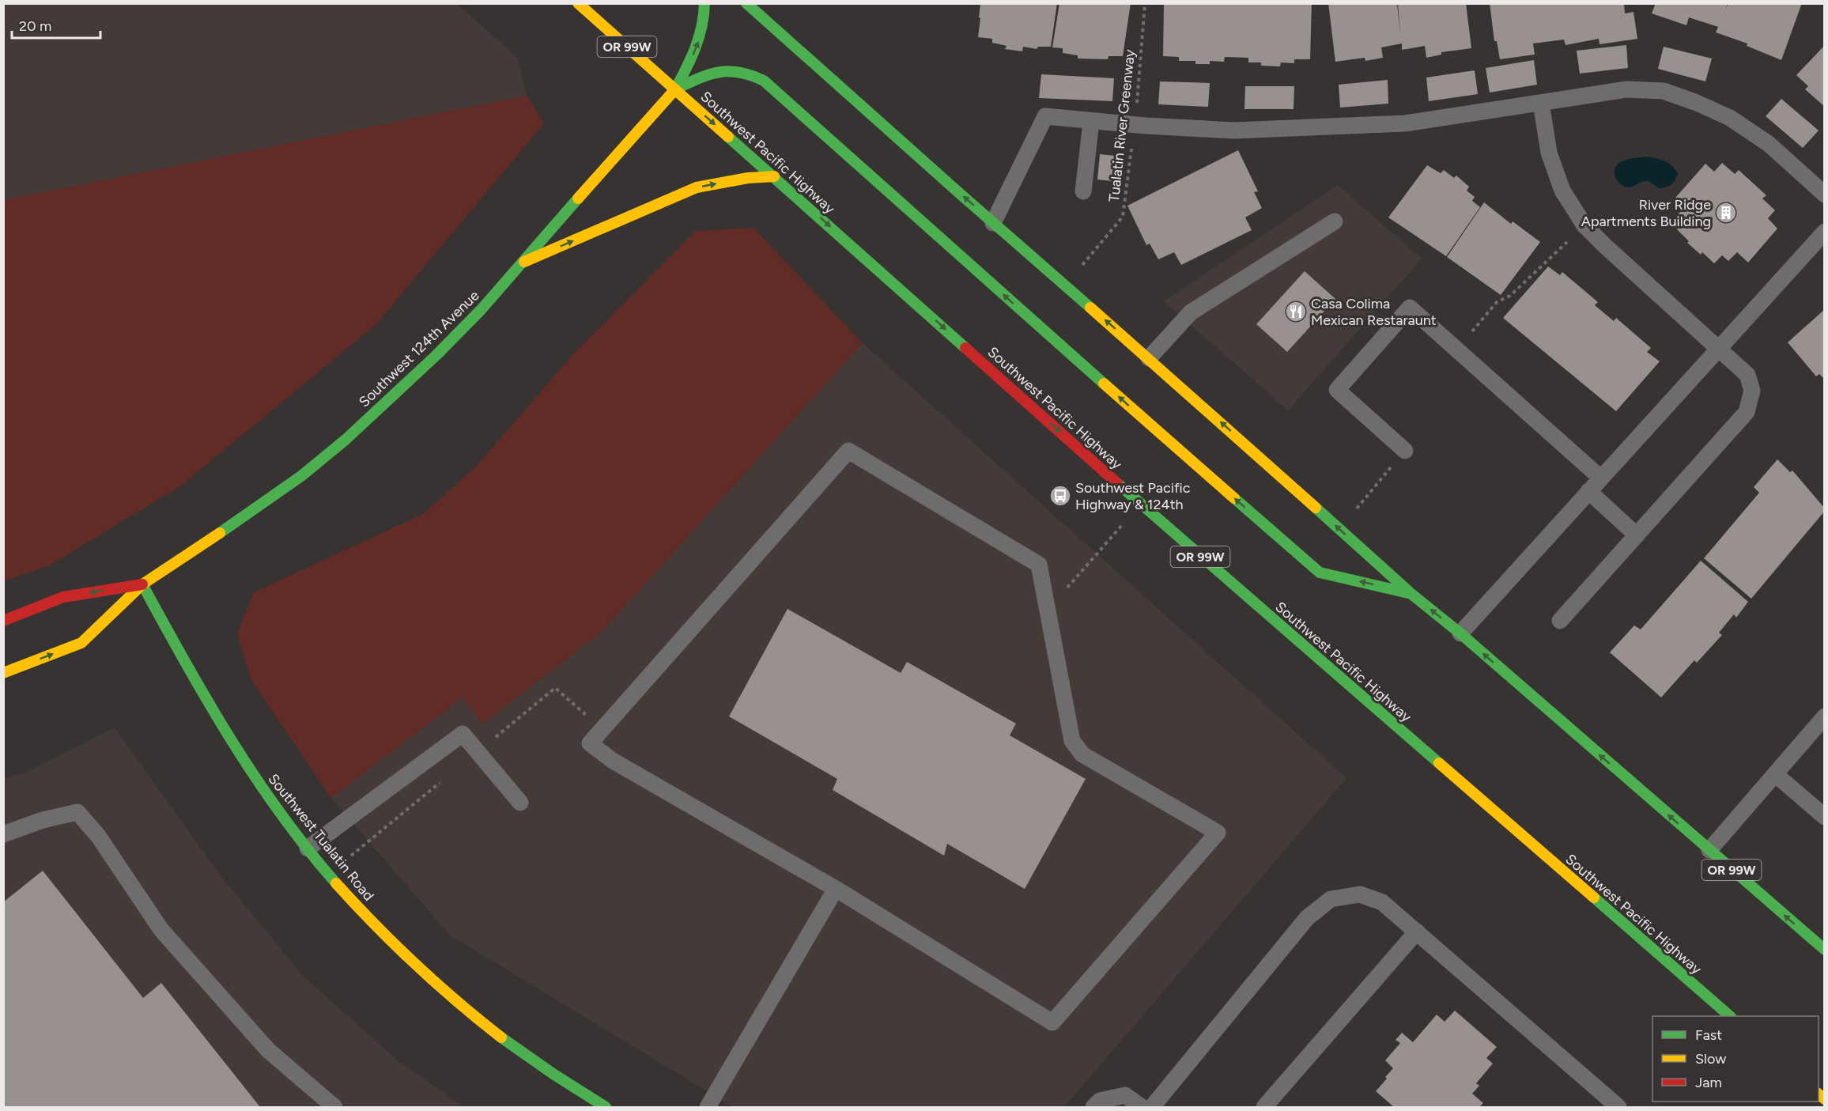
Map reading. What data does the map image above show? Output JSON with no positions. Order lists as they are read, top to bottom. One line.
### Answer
{"streets":{"main road":["OR 99W","Southwest Pacific Highway","Southwest 124th Avenue","Southwest Tualatin Road"],"path":["Tualatin River Greenway"]},"crossings":[["OR 99W","Tualatin River Greenway"],["Southwest Pacific Highway","Southwest 124th Avenue"],["Southwest 124th Avenue","Southwest Tualatin Road"]],"places":{"building":["River Ridge Apartments Building"],"restaurant":["Casa Colima Mexican Restaraunt"],"bus stop":["Southwest Pacific Highway & 124th"]},"legend":["Fast","Slow","Jam"],"scale_bar":"20 m"}
